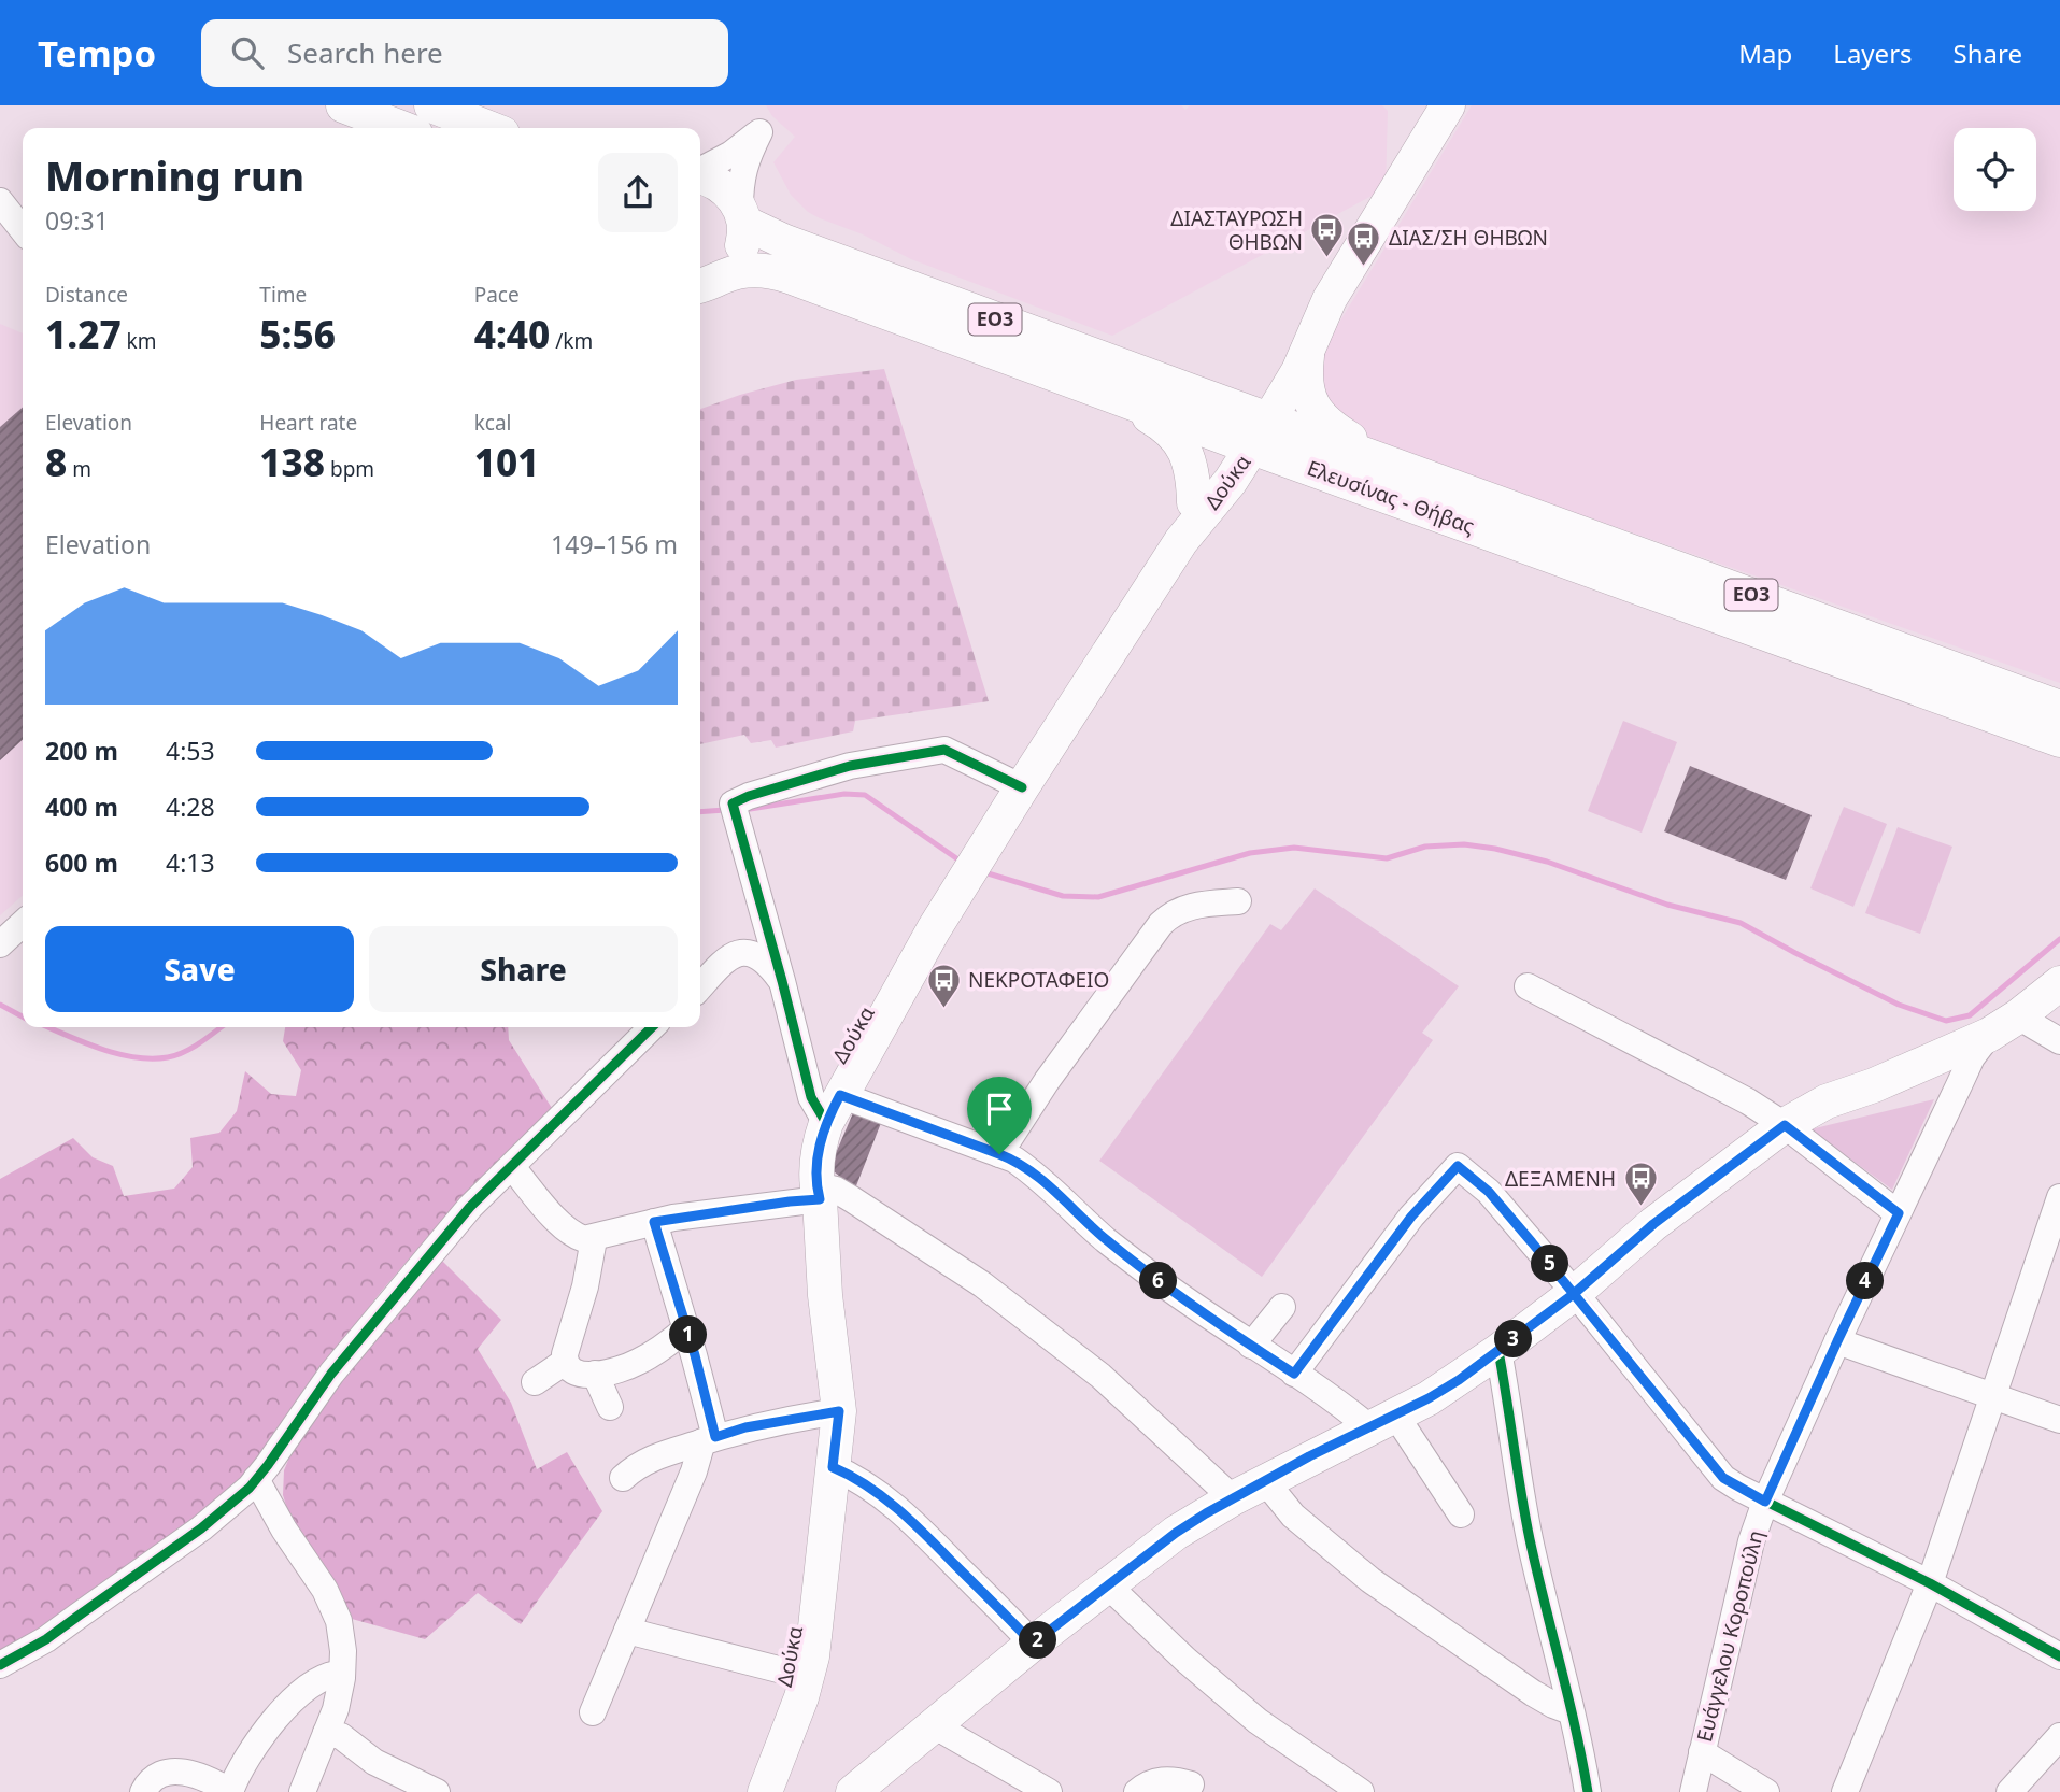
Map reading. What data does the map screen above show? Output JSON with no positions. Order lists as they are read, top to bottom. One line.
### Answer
{"streets":{"main road":["ΕΟ3","Δούκα","Ελευσίνας - Θήβας"],"street":["Ευάγγελου Κοροπούλη"]},"crossings":[["ΕΟ3","Δούκα"],["ΕΟ3","Ελευσίνας - Θήβας"],["Δούκα","Ελευσίνας - Θήβας"]],"places":{"bus stop":["ΔΙΑΣΤΑΥΡΩΣΗ ΘΗΒΩΝ","ΔΙΑΣ/ΣΗ ΘΗΒΩΝ","ΝΕΚΡΟΤΑΦΕΙΟ","ΔΕΞΑΜΕΝΗ"]},"page":{"header":"Tempo","search":"Search here","nav":["Map","Layers","Share"],"heading":["Morning run","09:31"],"stats":[["Distance","1.27 km"],["Time","5:56"],["Pace","4:40 /km"],["Elevation","8 m"],["Heart rate","138 bpm"],["kcal","101"]],"chart":["Elevation","149–156 m"],"list":[{"name":"200 m","note":"4:53"},{"name":"400 m","note":"4:28"},{"name":"600 m","note":"4:13"}],"buttons":["Save","Share"],"pins":["5","4","6","1","3","2"]}}
